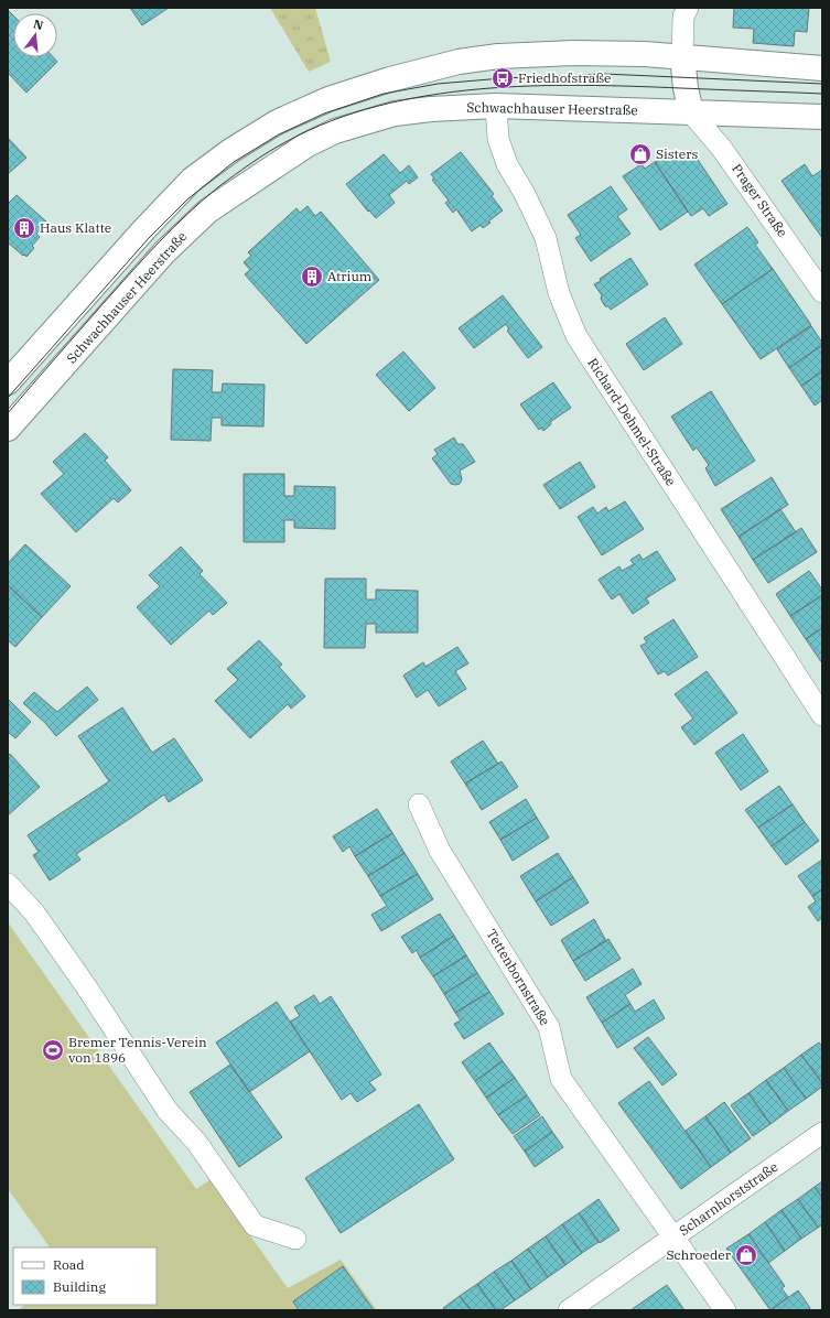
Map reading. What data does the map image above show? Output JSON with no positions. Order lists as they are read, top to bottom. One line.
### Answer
{"streets":{"main road":["Schwachhauser Heerstraße"],"street":["Prager Straße","Richard-Dehmel-Straße","Tettenbornstraße","Scharnhorststraße"]},"crossings":[["Schwachhauser Heerstraße","Prager Straße"],["Schwachhauser Heerstraße","Richard-Dehmel-Straße"],["Tettenbornstraße","Scharnhorststraße"]],"places":{"bus stop":["Friedhofstraße"],"shop":["Sisters","Schroeder"],"building":["Haus Klatte","Atrium"],"sports":["Bremer Tennis-Verein von 1896"]},"legend":["Road","Building"],"north":"top"}
